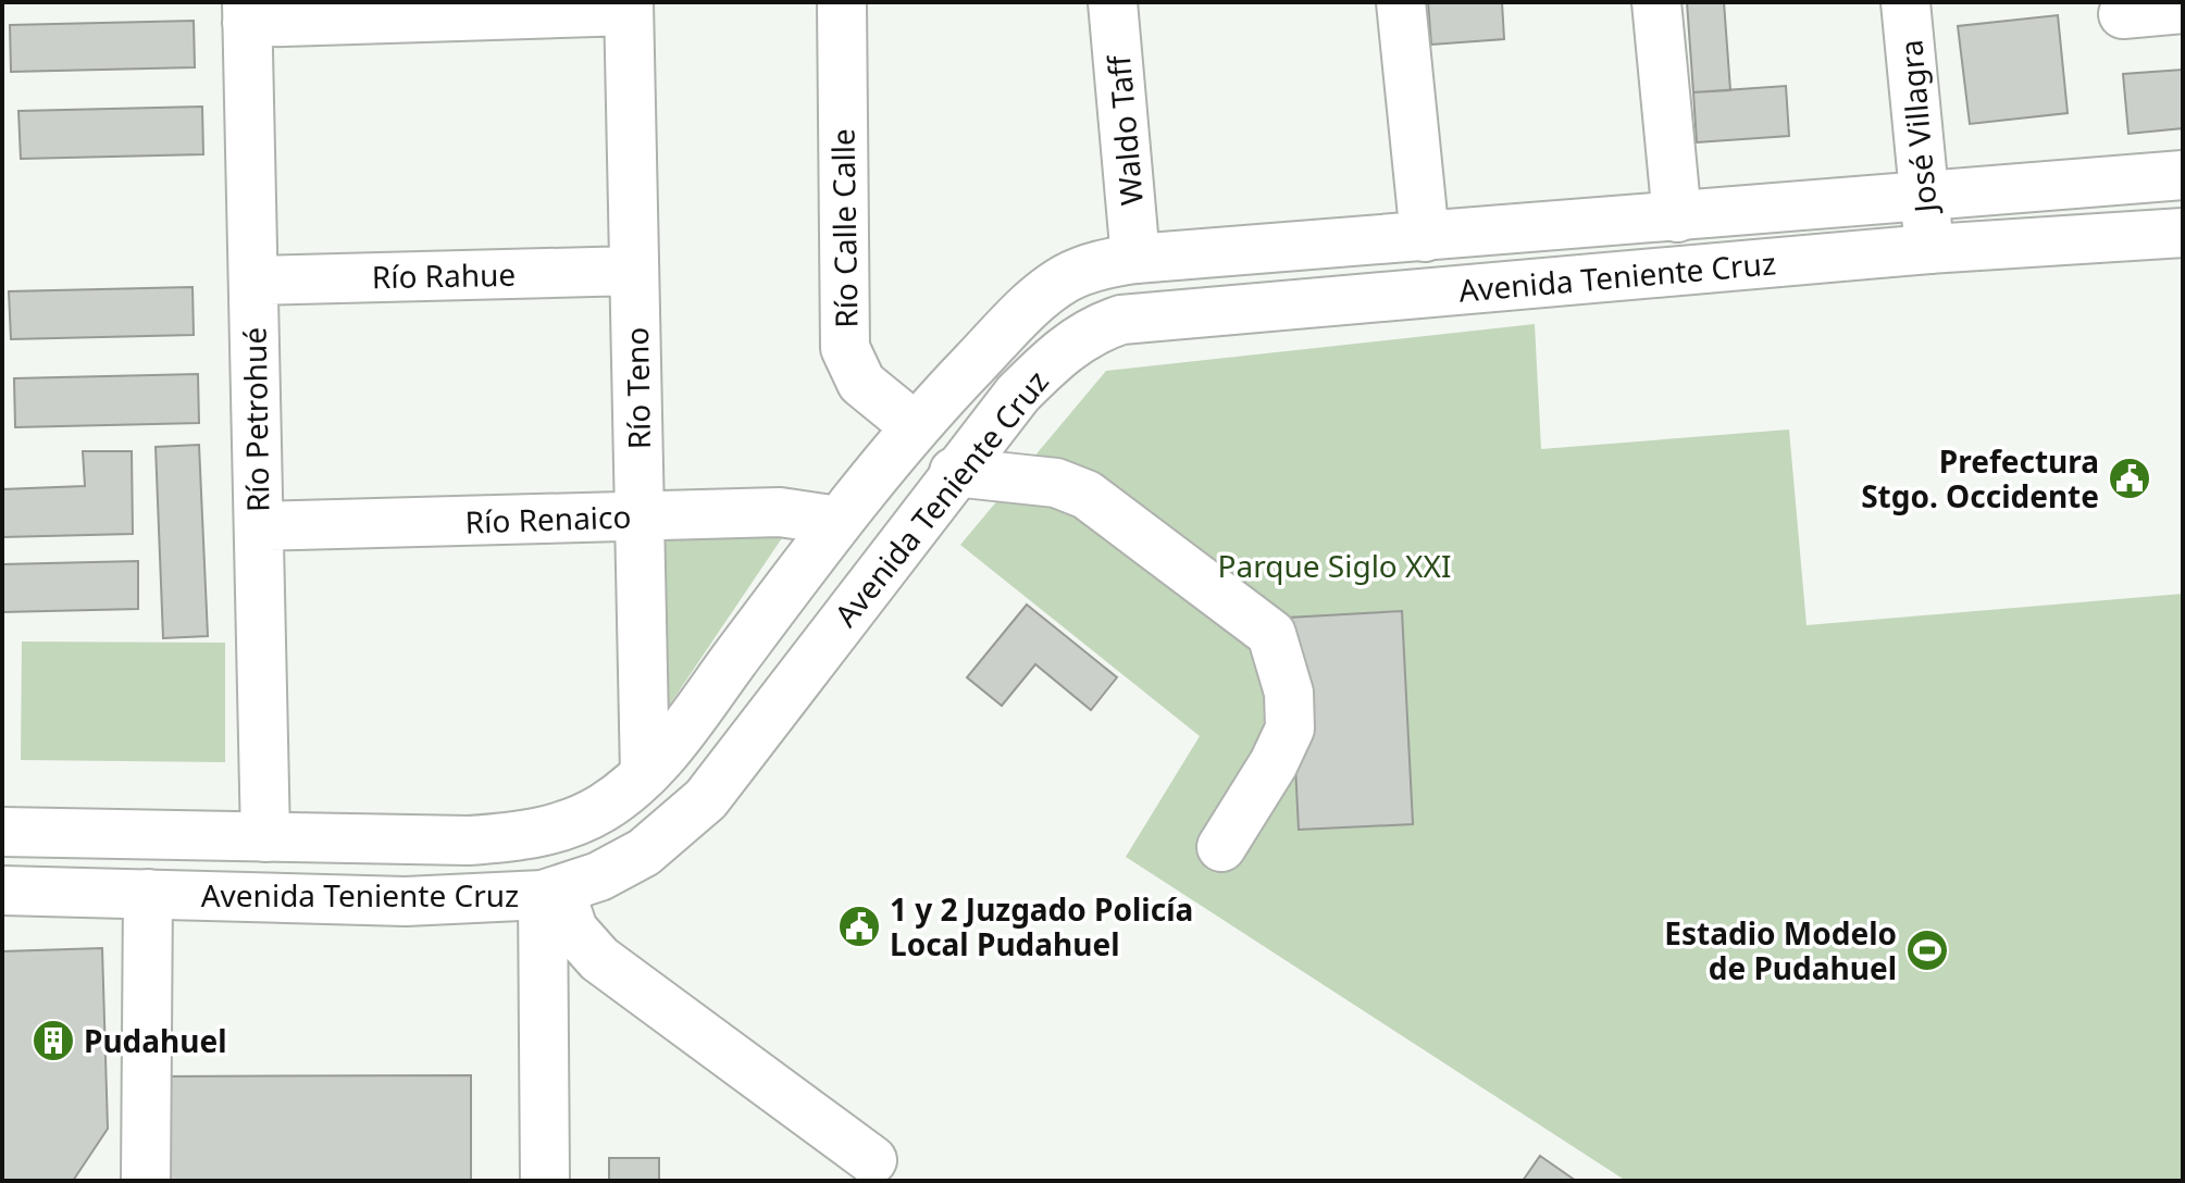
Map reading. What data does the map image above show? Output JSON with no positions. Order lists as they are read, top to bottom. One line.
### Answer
{"streets":{"main road":["José Villagra","Waldo Taff","Río Calle Calle","Río Rahue","Avenida Teniente Cruz","Río Teno","Río Petrohué","Río Renaico"]},"crossings":[["José Villagra","Avenida Teniente Cruz"],["Waldo Taff","Avenida Teniente Cruz"],["Río Calle Calle","Avenida Teniente Cruz"],["Río Rahue","Río Teno"],["Río Rahue","Río Petrohué"],["Avenida Teniente Cruz","Río Teno"],["Avenida Teniente Cruz","Río Petrohué"],["Avenida Teniente Cruz","Río Renaico"],["Río Teno","Río Renaico"],["Río Petrohué","Río Renaico"]],"parks":["Parque Siglo XXI"],"places":{"public building":["Prefectura Stgo. Occidente","1 y 2 Juzgado Policía Local Pudahuel"],"sports":["Estadio Modelo de Pudahuel"],"building":["Pudahuel"]}}
